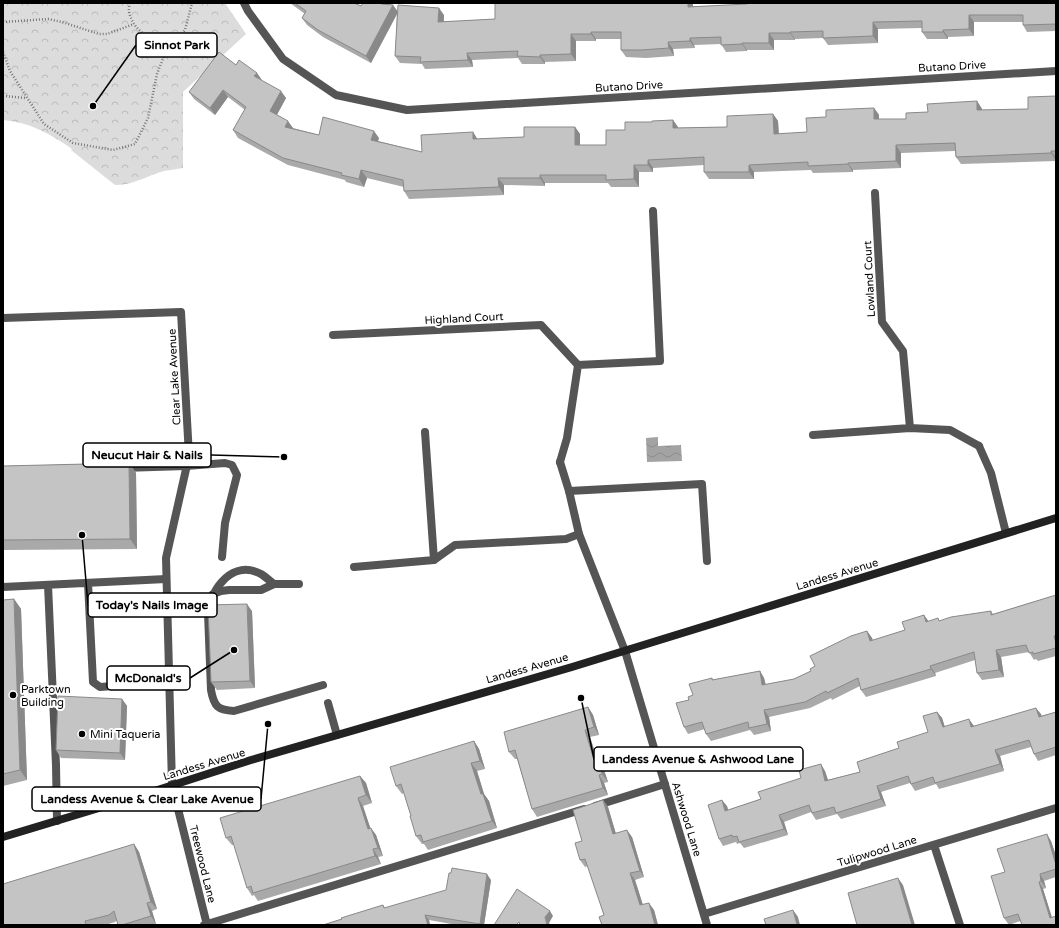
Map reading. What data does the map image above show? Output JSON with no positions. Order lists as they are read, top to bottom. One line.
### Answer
{"streets":{"main road":["Landess Avenue"],"street":["Butano Drive","Lowland Court","Highland Court","Clear Lake Avenue","Ashwood Lane","Tulipwood Lane","Treewood Lane"]},"crossings":[["Clear Lake Avenue","Landess Avenue"],["Clear Lake Avenue","Treewood Lane"],["Landess Avenue","Ashwood Lane"],["Landess Avenue","Treewood Lane"],["Ashwood Lane","Tulipwood Lane"]],"places":["Sinnot Park","Neucut Hair & Nails","Today's Nails Image","McDonald's","Parktown Building","Landess Avenue & Ashwood Lane","Landess Avenue & Clear Lake Avenue","Mini Taqueria"]}
